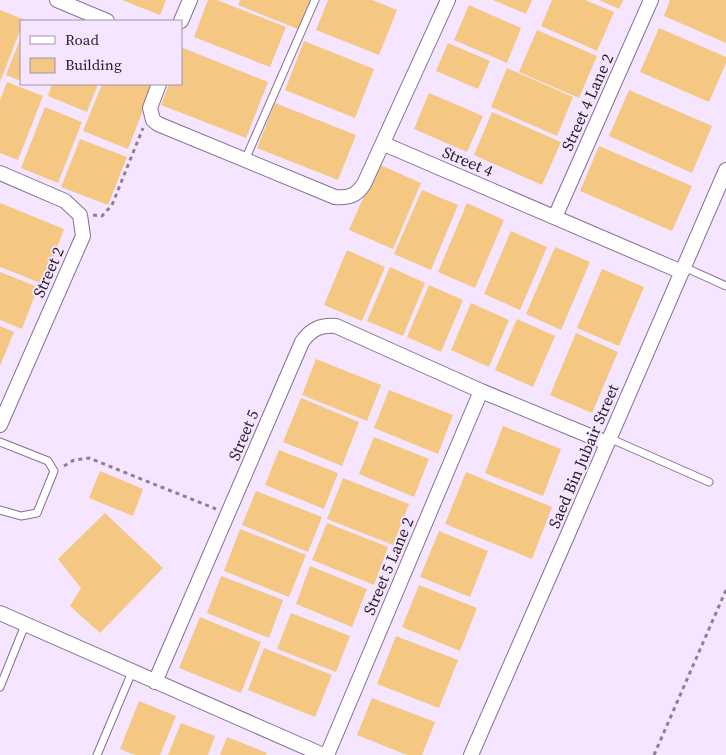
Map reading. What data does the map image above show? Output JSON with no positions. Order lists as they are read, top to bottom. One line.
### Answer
{"streets":{"street":["Street 4 Lane 2","Street 4","Street 2","Street 5","Saed Bin Jubair Street","Street 5 Lane 2"]},"crossings":[["Street 4 Lane 2","Street 4"],["Street 4","Saed Bin Jubair Street"],["Street 5","Saed Bin Jubair Street"],["Street 5","Street 5 Lane 2"]],"legend":["Road","Building"]}
